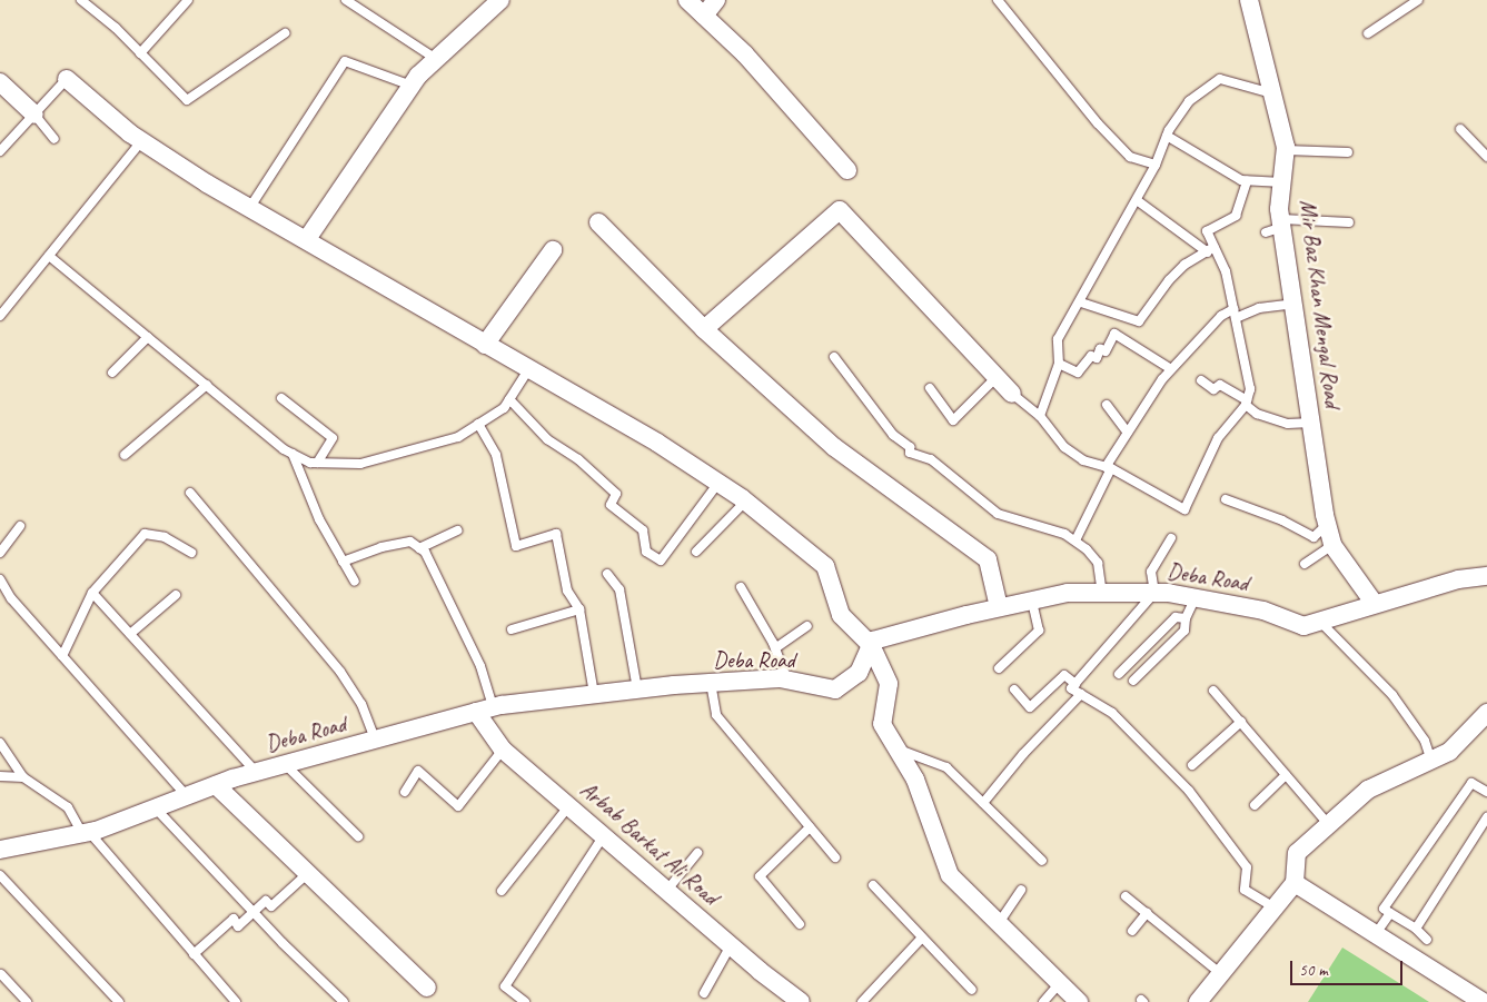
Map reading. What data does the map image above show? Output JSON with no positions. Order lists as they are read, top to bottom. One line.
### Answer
{"streets":{"street":["Mir Baz Khan Mengal Road","Deba Road","Arbab Barkat Ali Road"]},"crossings":[["Mir Baz Khan Mengal Road","Deba Road"],["Deba Road","Arbab Barkat Ali Road"]],"scale_bar":"50 m"}
